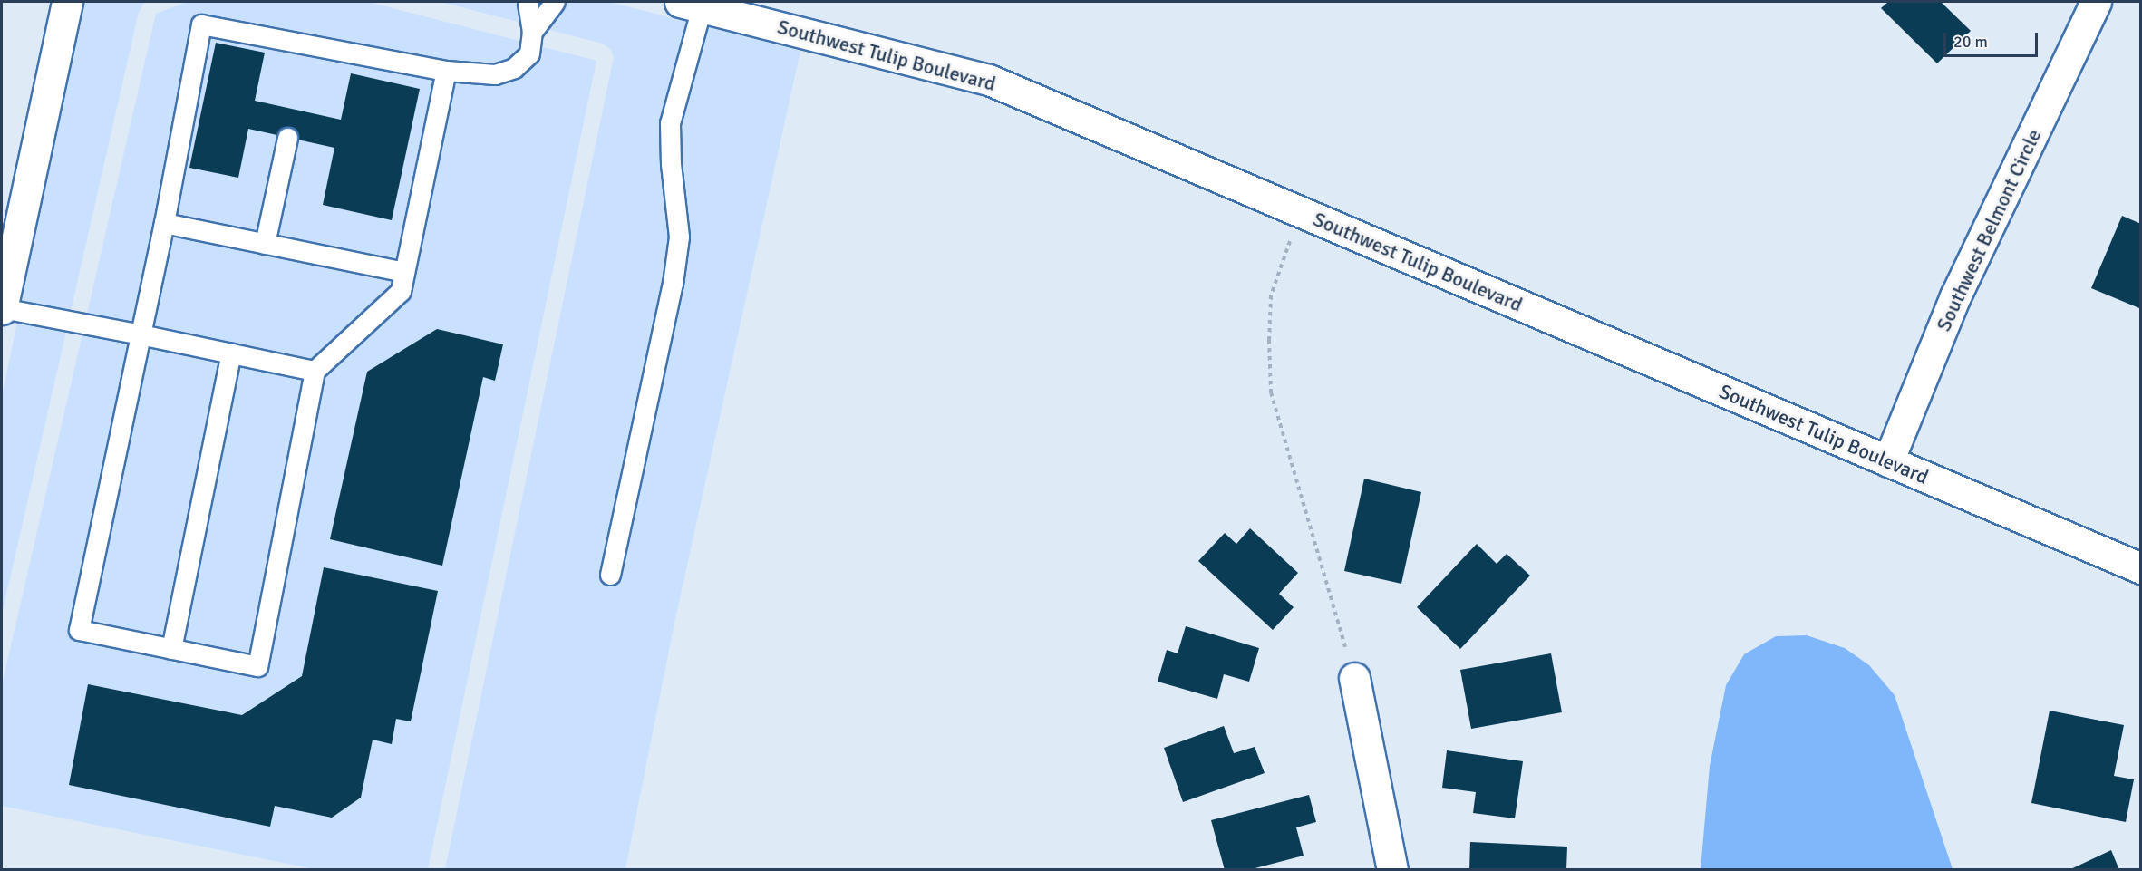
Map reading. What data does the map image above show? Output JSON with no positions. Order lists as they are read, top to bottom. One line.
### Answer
{"streets":{"street":["Southwest Tulip Boulevard","Southwest Belmont Circle"]},"crossings":[["Southwest Tulip Boulevard","Southwest Belmont Circle"]],"scale_bar":"20 m"}
